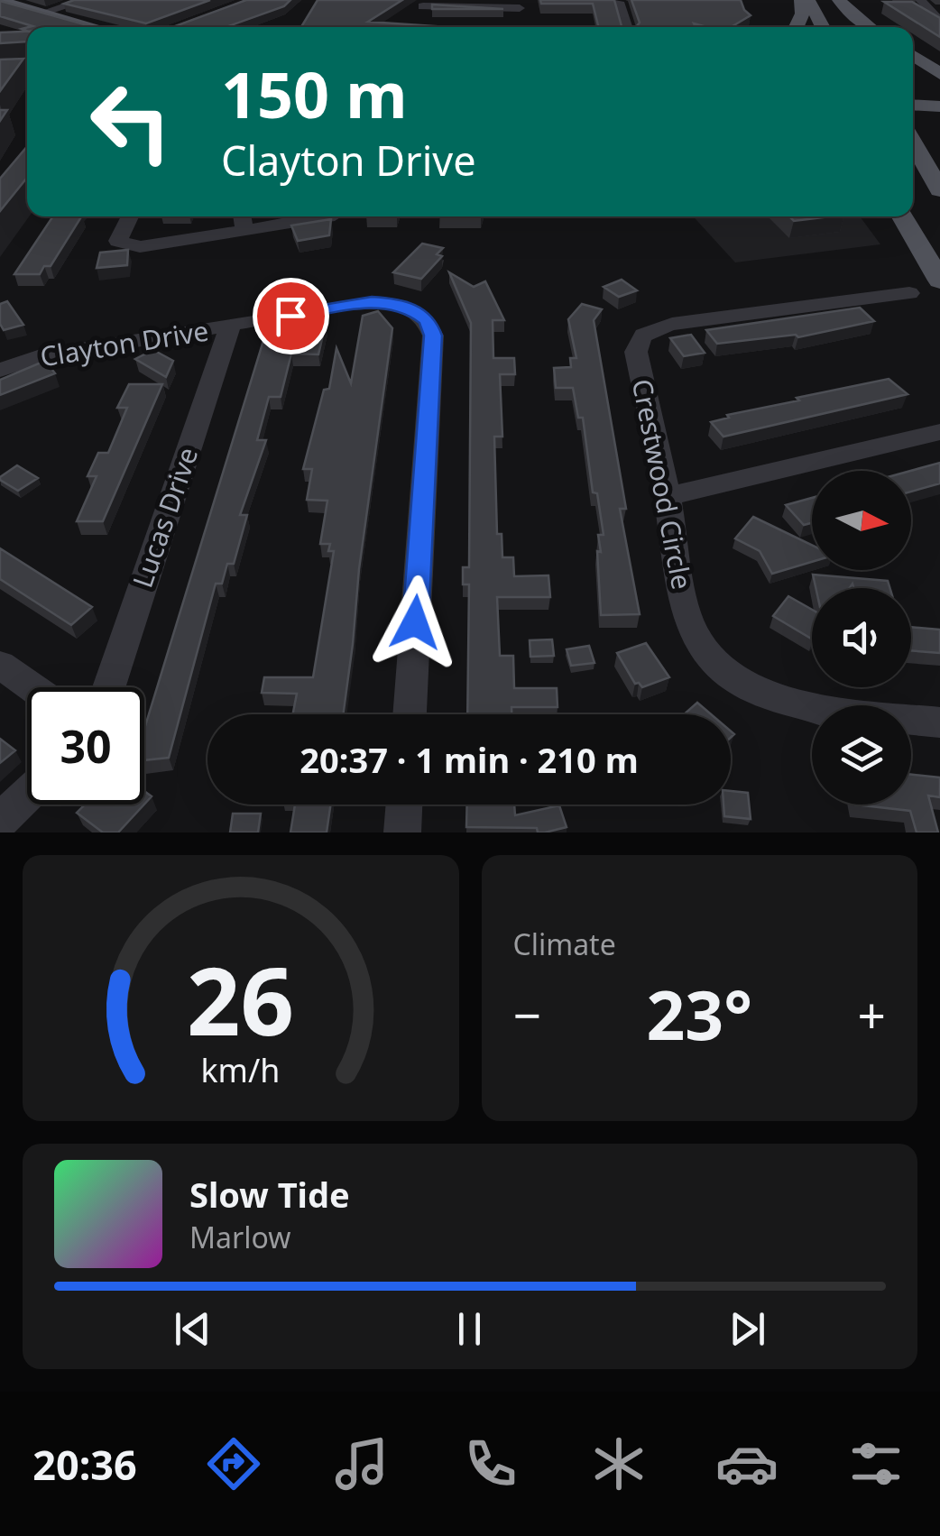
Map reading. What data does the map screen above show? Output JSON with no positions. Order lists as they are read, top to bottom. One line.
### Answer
{"streets":{"street":["Clayton Drive","Crestwood Circle","Lucas Drive"]},"crossings":[["Clayton Drive","Lucas Drive"]],"north":"right","page":{"turn":["150 m","Clayton Drive"],"limit":"30","trip":"20:37 · 1 min · 210 m","tile":"Climate","heat":["−","23°","+"],"song":["Slow Tide","Marlow"],"tabs":"20:36","gauge":["26","km/h"]}}
